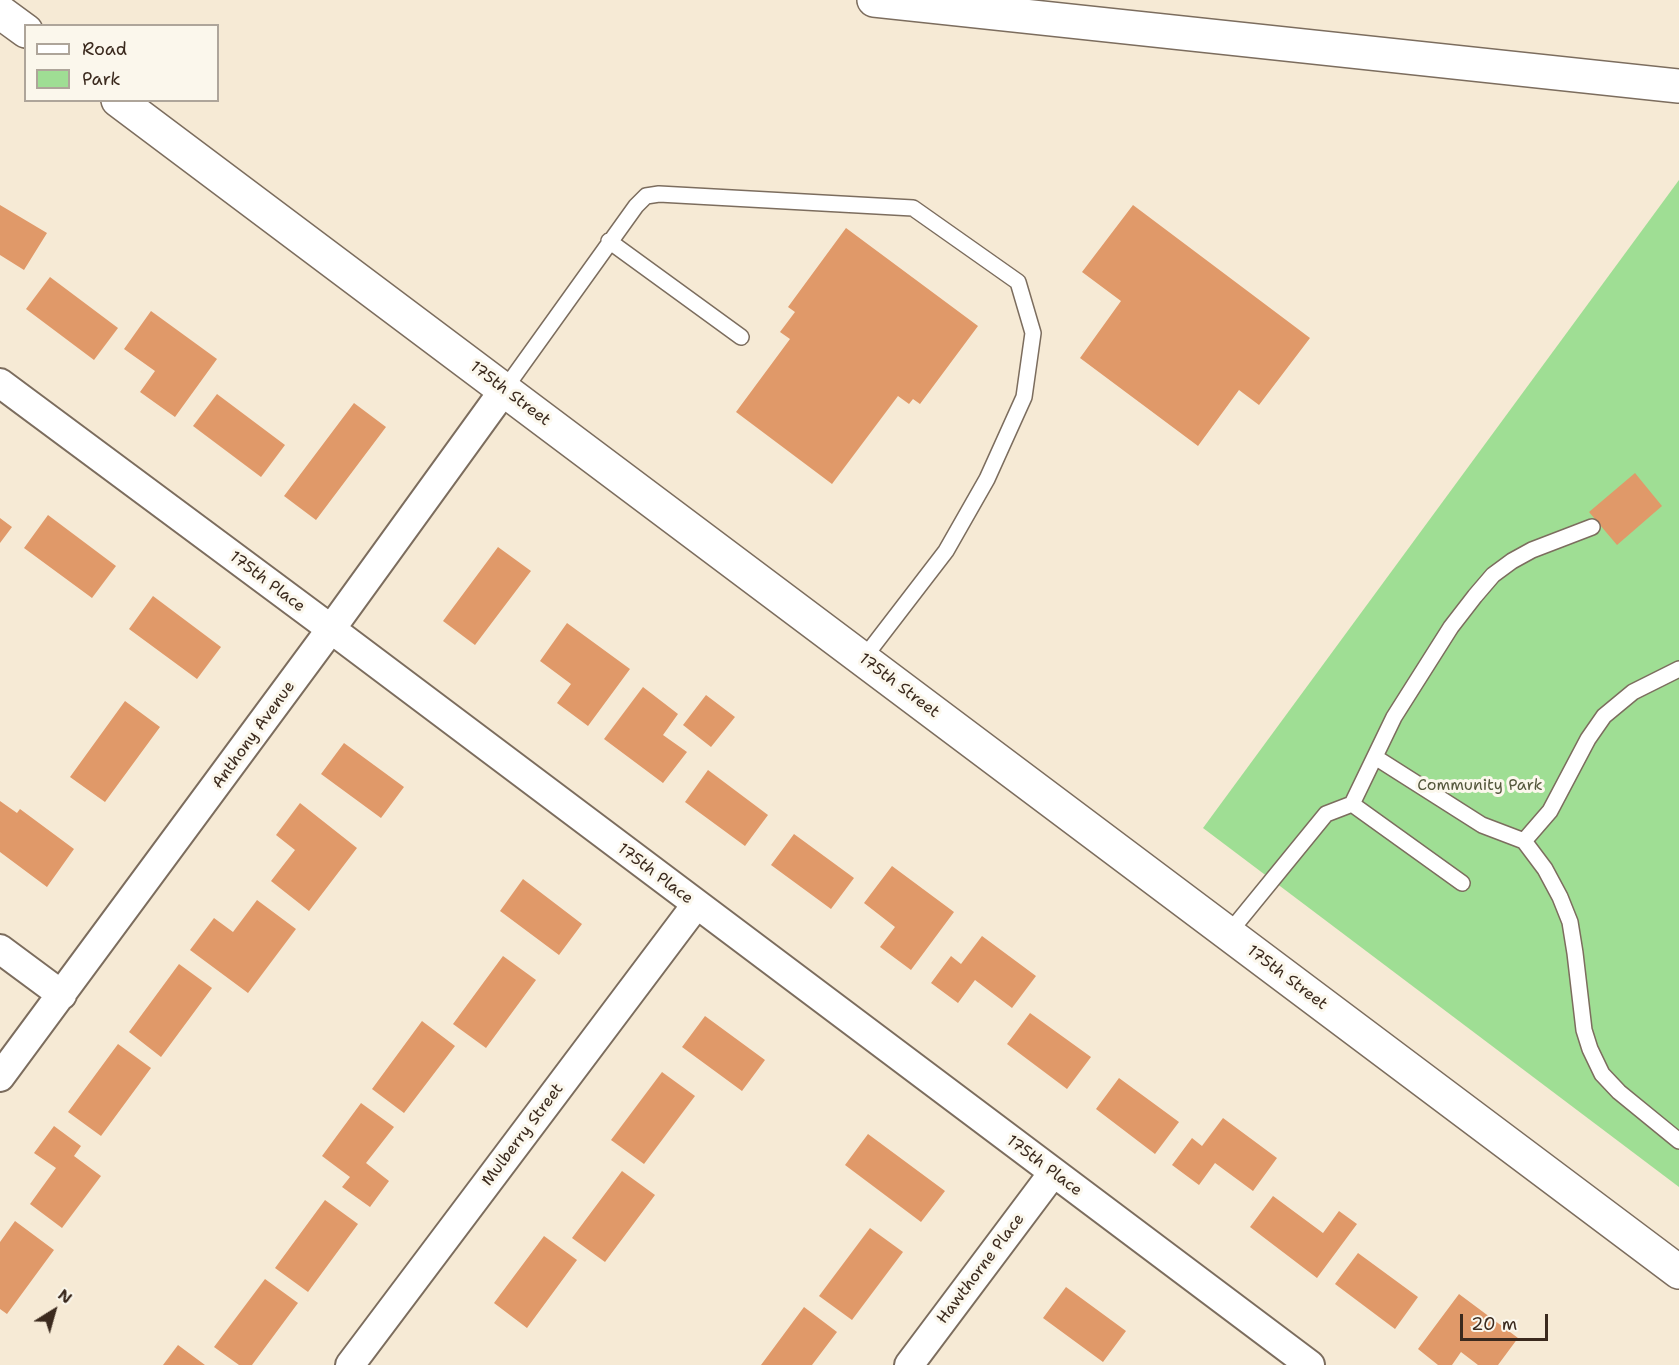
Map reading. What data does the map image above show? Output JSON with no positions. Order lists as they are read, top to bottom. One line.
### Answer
{"streets":{"main road":["175th Street"],"street":["175th Place","Anthony Avenue","Mulberry Street","Hawthorne Place"]},"crossings":[["175th Street","Anthony Avenue"],["175th Place","Anthony Avenue"],["175th Place","Mulberry Street"],["175th Place","Hawthorne Place"]],"parks":["Community Park"],"legend":["Road","Park"],"scale_bar":"20 m","north":"top right"}
